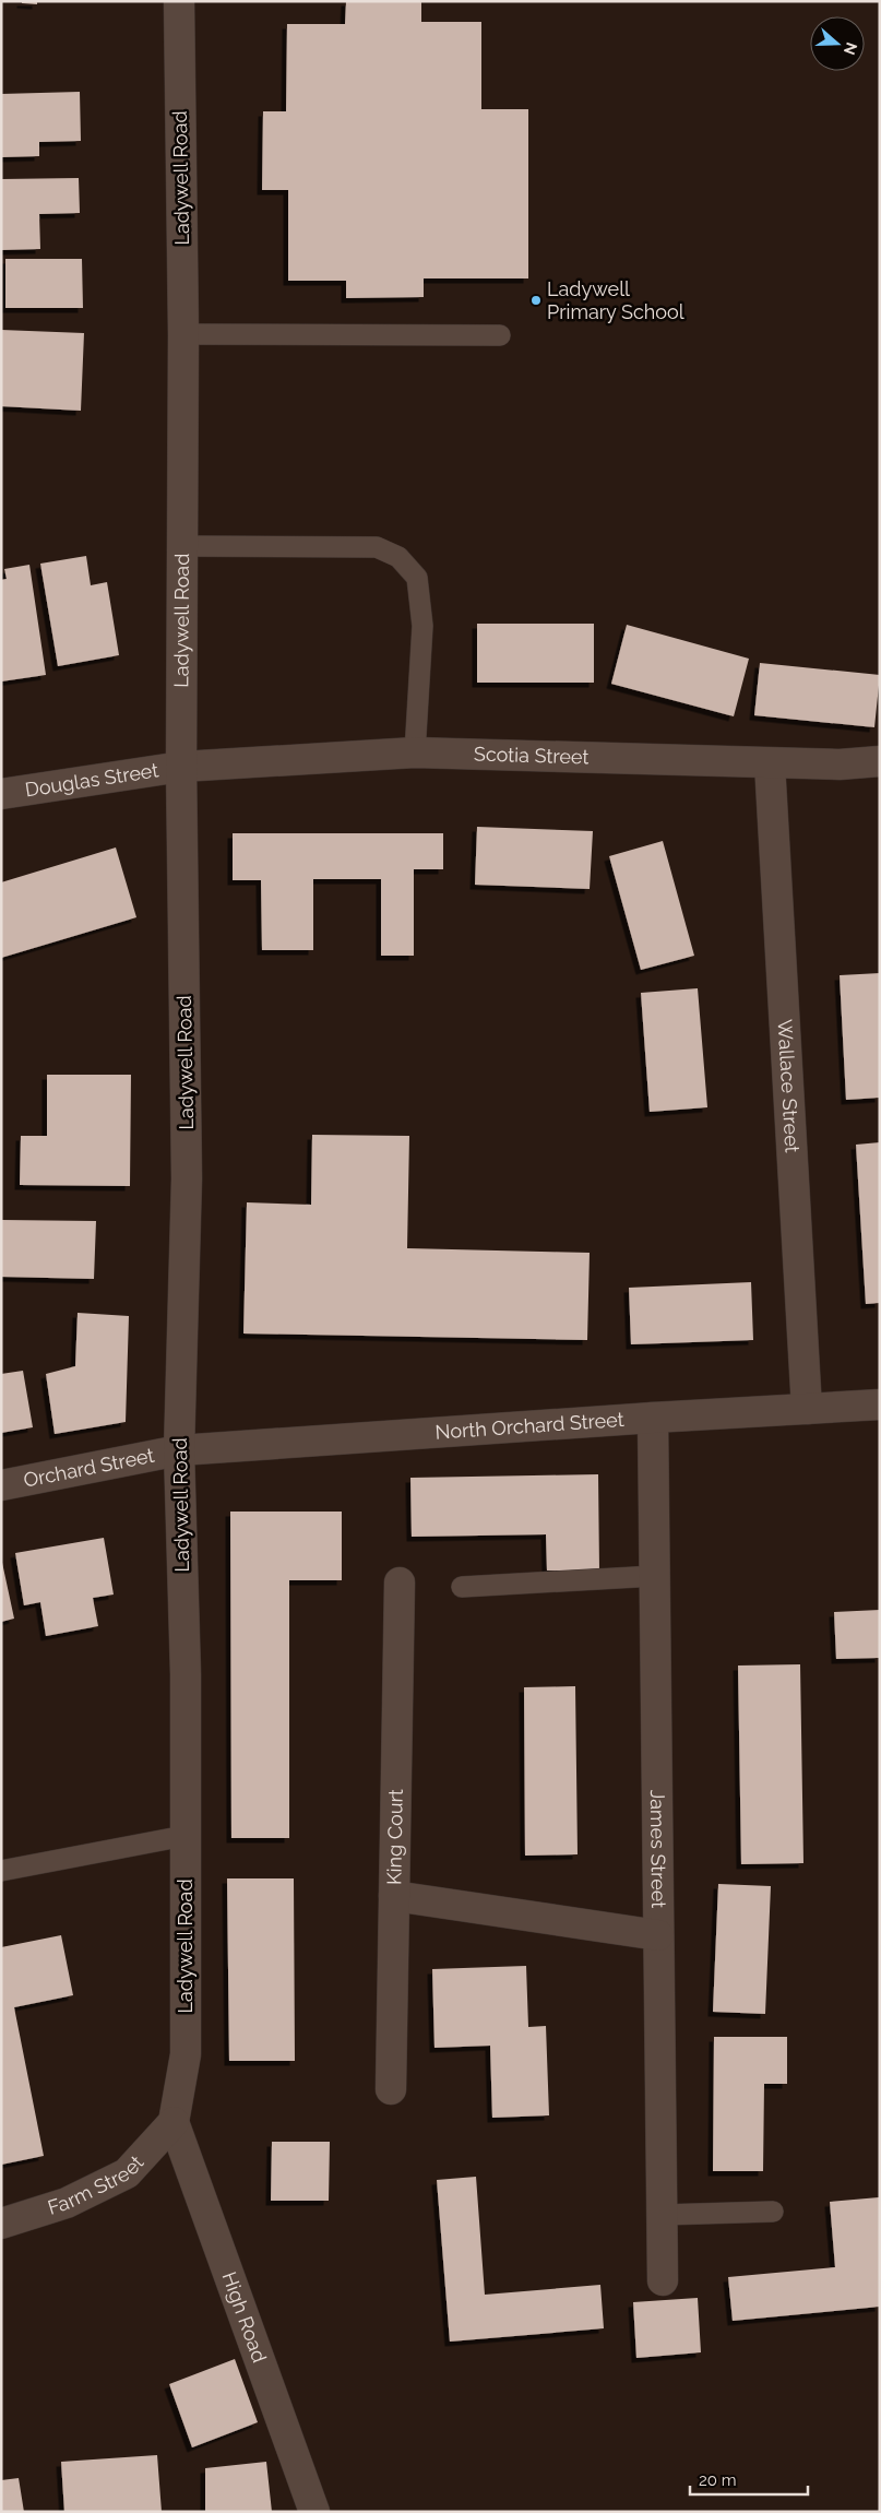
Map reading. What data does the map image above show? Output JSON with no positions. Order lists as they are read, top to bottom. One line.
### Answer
{"streets":{"street":["Ladywell Road","Scotia Street","Douglas Street","Wallace Street","North Orchard Street","Orchard Street","King Court","James Street","Farm Street","High Road"]},"crossings":[["Ladywell Road","Scotia Street"],["Ladywell Road","Douglas Street"],["Ladywell Road","North Orchard Street"],["Ladywell Road","Orchard Street"],["Ladywell Road","Farm Street"],["Ladywell Road","High Road"],["Scotia Street","Douglas Street"],["Scotia Street","Wallace Street"],["Wallace Street","North Orchard Street"],["North Orchard Street","Orchard Street"],["North Orchard Street","James Street"],["Farm Street","High Road"]],"places":["Ladywell Primary School"],"scale_bar":"20 m","north":"right"}
